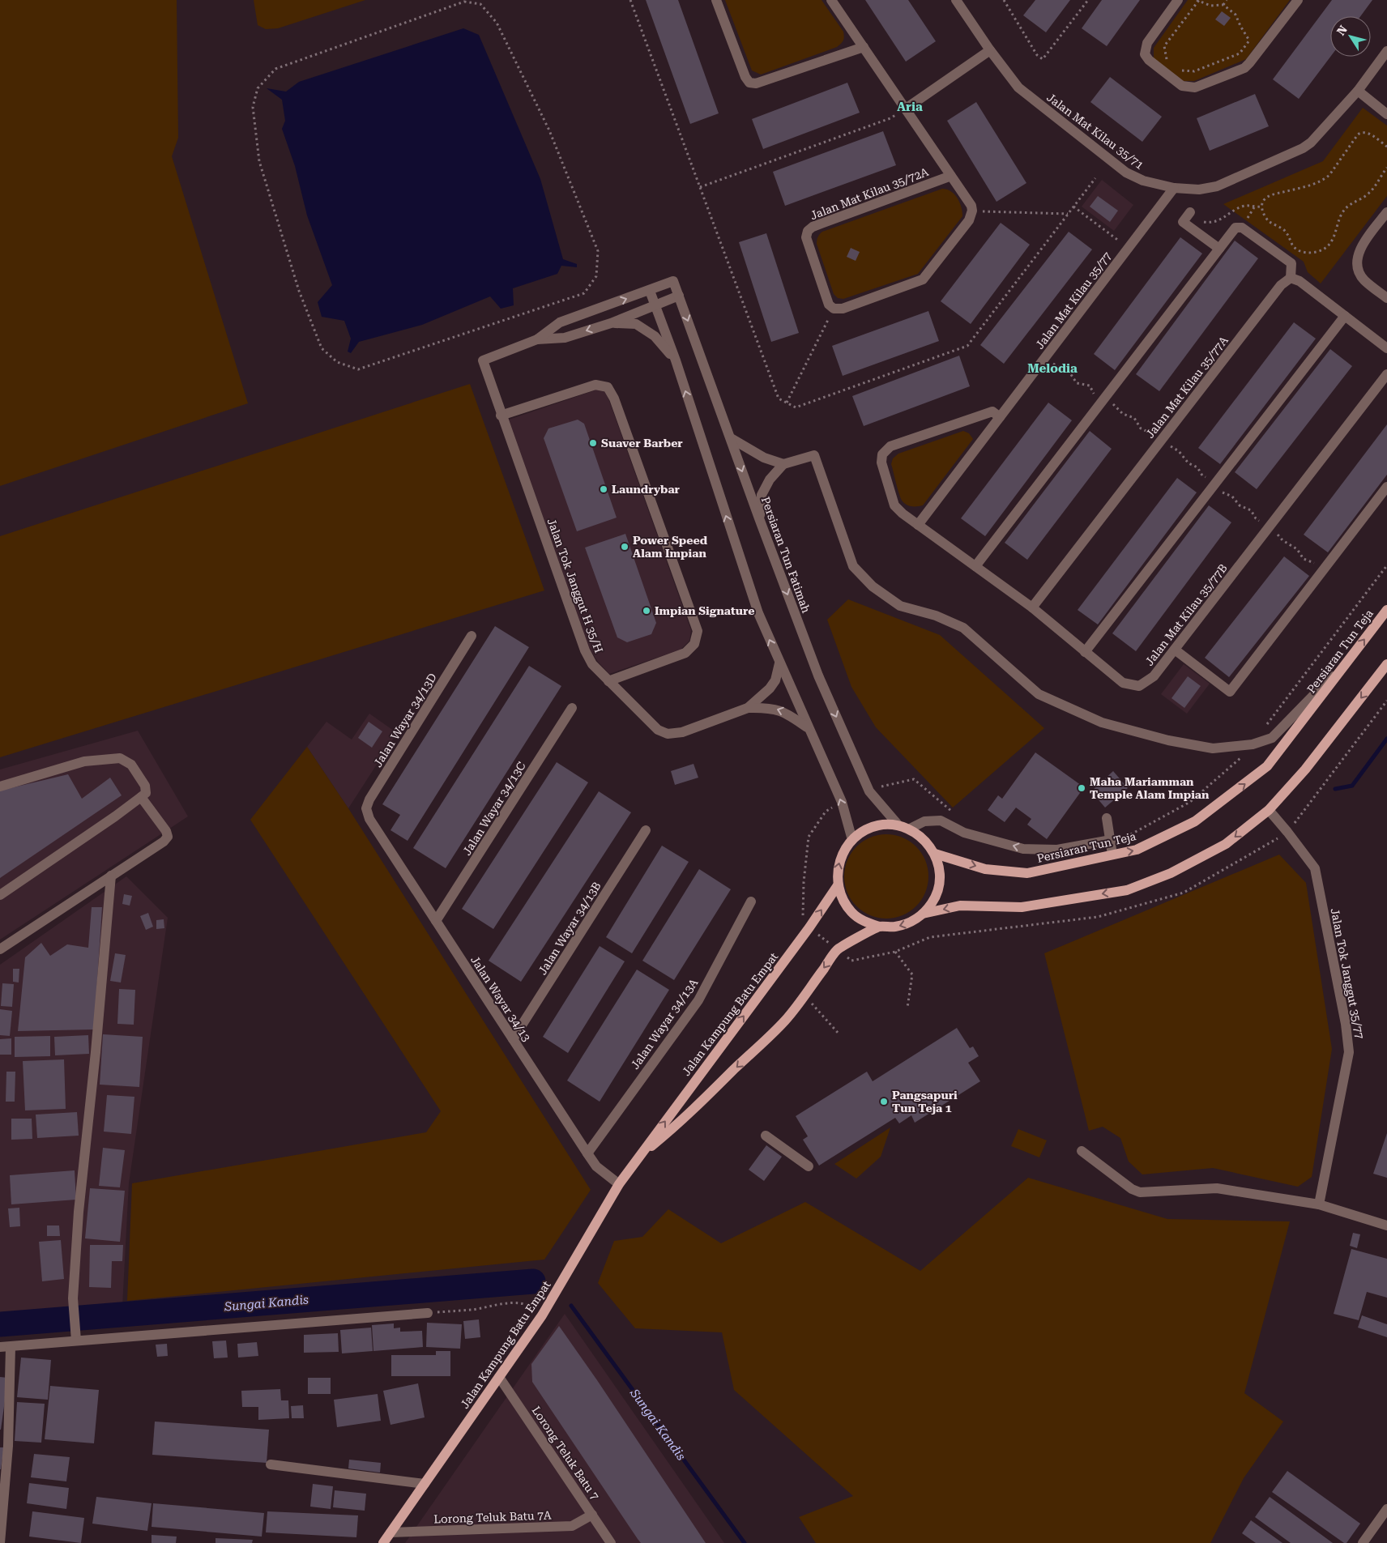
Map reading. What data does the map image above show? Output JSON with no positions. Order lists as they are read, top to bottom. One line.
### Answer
{"streets":{"main road":["Persiaran Tun Teja","Jalan Kampung Batu Empat"],"street":["Jalan Mat Kilau 35/71","Jalan Mat Kilau 35/72A","Jalan Mat Kilau 35/77","Jalan Mat Kilau 35/77A","Persiaran Tun Fatimah","Jalan Tok Janggut H 35/H","Jalan Mat Kilau 35/77B","Jalan Wayar 34/13D","Jalan Wayar 34/13C","Jalan Wayar 34/13B","Jalan Tok Janggut 35/77","Jalan Wayar 34/13","Jalan Wayar 34/13A","Lorong Teluk Batu 7","Lorong Teluk Batu 7A"]},"crossings":[["Jalan Mat Kilau 35/71","Jalan Mat Kilau 35/77"],["Jalan Mat Kilau 35/77","Jalan Mat Kilau 35/77B"],["Jalan Mat Kilau 35/77A","Jalan Mat Kilau 35/77B"],["Persiaran Tun Fatimah","Persiaran Tun Teja"],["Persiaran Tun Fatimah","Jalan Kampung Batu Empat"],["Persiaran Tun Teja","Jalan Kampung Batu Empat"],["Jalan Wayar 34/13D","Jalan Wayar 34/13"],["Jalan Wayar 34/13C","Jalan Wayar 34/13"],["Jalan Wayar 34/13B","Jalan Wayar 34/13"],["Jalan Wayar 34/13","Jalan Kampung Batu Empat"],["Jalan Wayar 34/13","Jalan Wayar 34/13A"],["Jalan Kampung Batu Empat","Lorong Teluk Batu 7"],["Jalan Kampung Batu Empat","Lorong Teluk Batu 7A"],["Lorong Teluk Batu 7","Lorong Teluk Batu 7A"]],"districts":["Aria","Melodia"],"water":["Sungai Kandis"],"places":["Suaver Barber","Laundrybar","Power Speed Alam Impian","Impian Signature","Maha Mariamman Temple Alam Impian","Pangsapuri Tun Teja 1"],"north":"top left"}
